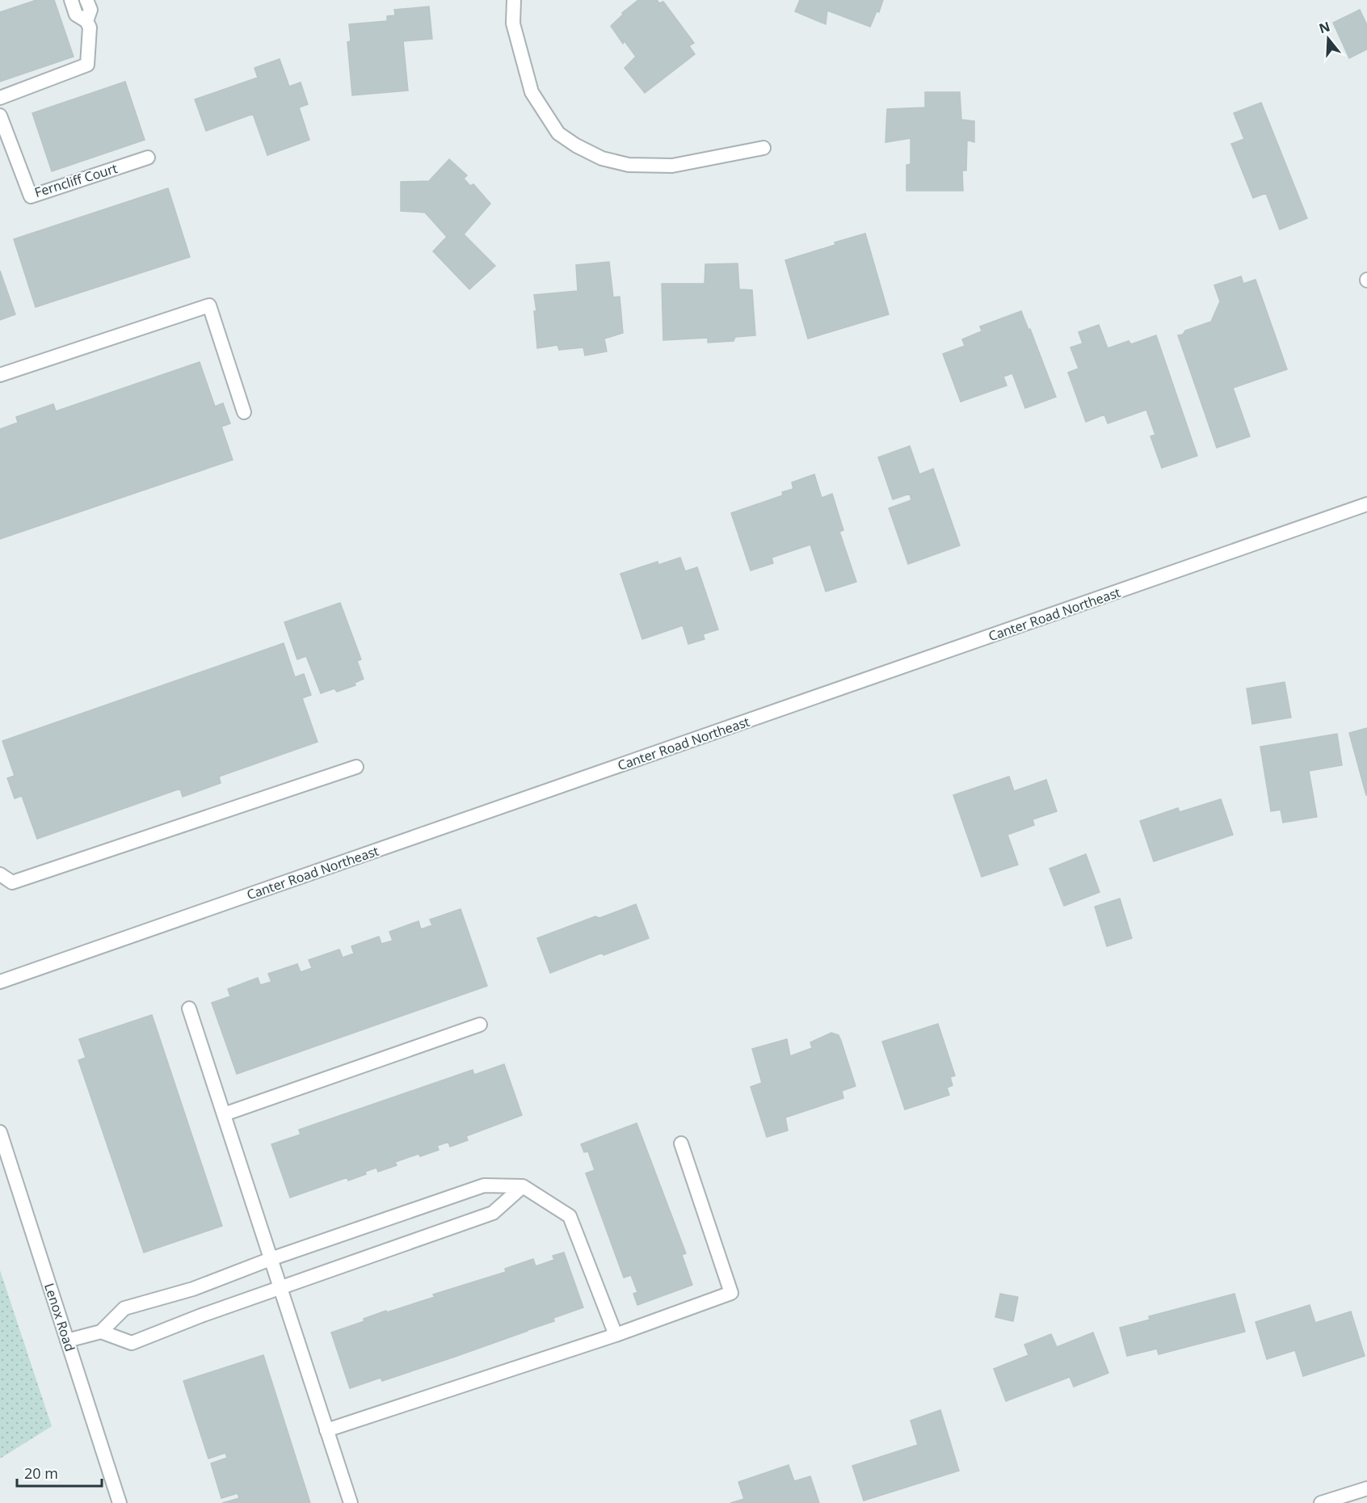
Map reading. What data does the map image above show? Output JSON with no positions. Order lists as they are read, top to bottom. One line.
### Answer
{"streets":{"street":["Ferncliff Court","Canter Road Northeast","Lenox Road"]},"scale_bar":"20 m","north":"top"}
